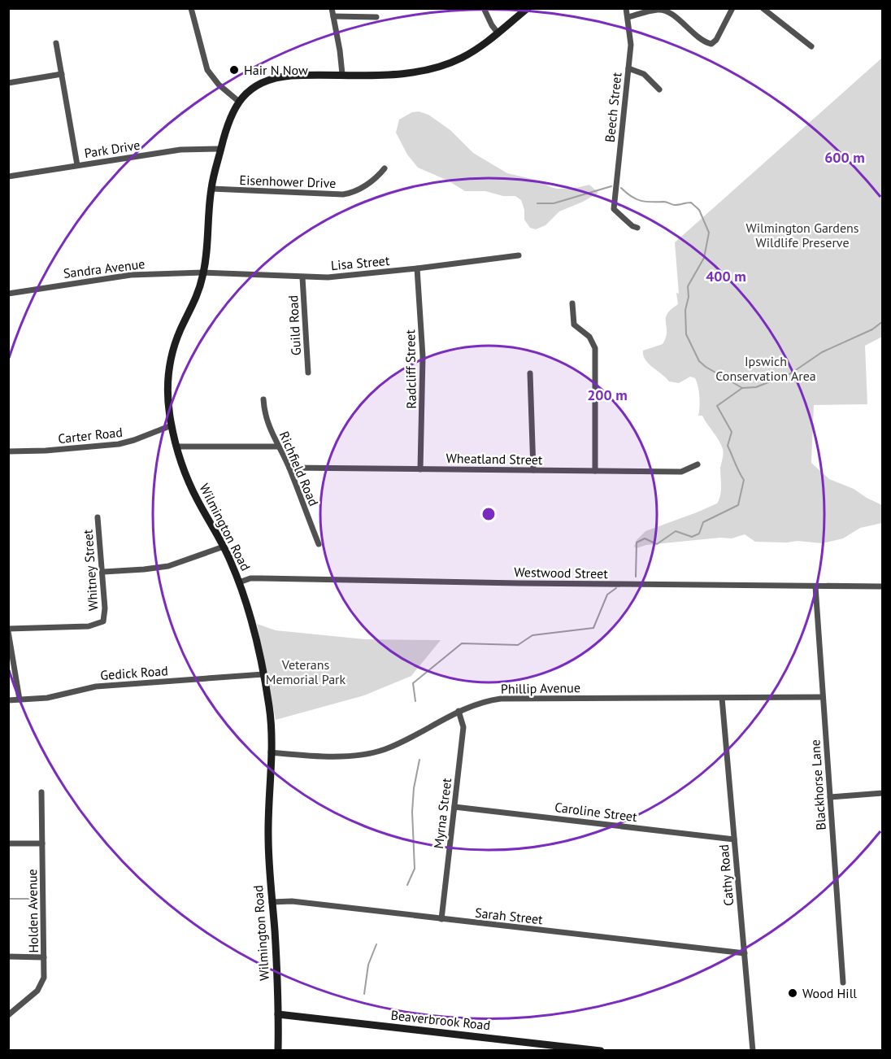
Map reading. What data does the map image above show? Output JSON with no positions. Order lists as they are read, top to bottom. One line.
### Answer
{"streets":{"main road":["Wilmington Road","Beaverbrook Road"],"street":["Beech Street","Park Drive","Eisenhower Drive","Lisa Street","Sandra Avenue","Guild Road","Radcliff Street","Carter Road","Wheatland Street","Richfield Road","Whitney Street","Westwood Street","Gedick Road","Phillip Avenue","Blackhorse Lane","Caroline Street","Myrna Street","Cathy Road","Holden Avenue","Sarah Street"]},"crossings":[["Park Drive","Wilmington Road"],["Eisenhower Drive","Wilmington Road"],["Lisa Street","Sandra Avenue"],["Lisa Street","Guild Road"],["Lisa Street","Radcliff Street"],["Lisa Street","Wilmington Road"],["Sandra Avenue","Wilmington Road"],["Radcliff Street","Wheatland Street"],["Carter Road","Wilmington Road"],["Wheatland Street","Richfield Road"],["Wilmington Road","Westwood Street"],["Wilmington Road","Gedick Road"],["Wilmington Road","Phillip Avenue"],["Wilmington Road","Sarah Street"],["Wilmington Road","Beaverbrook Road"],["Westwood Street","Blackhorse Lane"],["Phillip Avenue","Blackhorse Lane"],["Phillip Avenue","Myrna Street"],["Phillip Avenue","Cathy Road"],["Caroline Street","Myrna Street"],["Caroline Street","Cathy Road"],["Myrna Street","Sarah Street"],["Cathy Road","Sarah Street"]],"parks":["Wilmington Gardens Wildlife Preserve","Ipswich Conservation Area","Veterans Memorial Park"],"places":["Hair N Now","Wood Hill"],"rings":["600 m","400 m","200 m"]}
